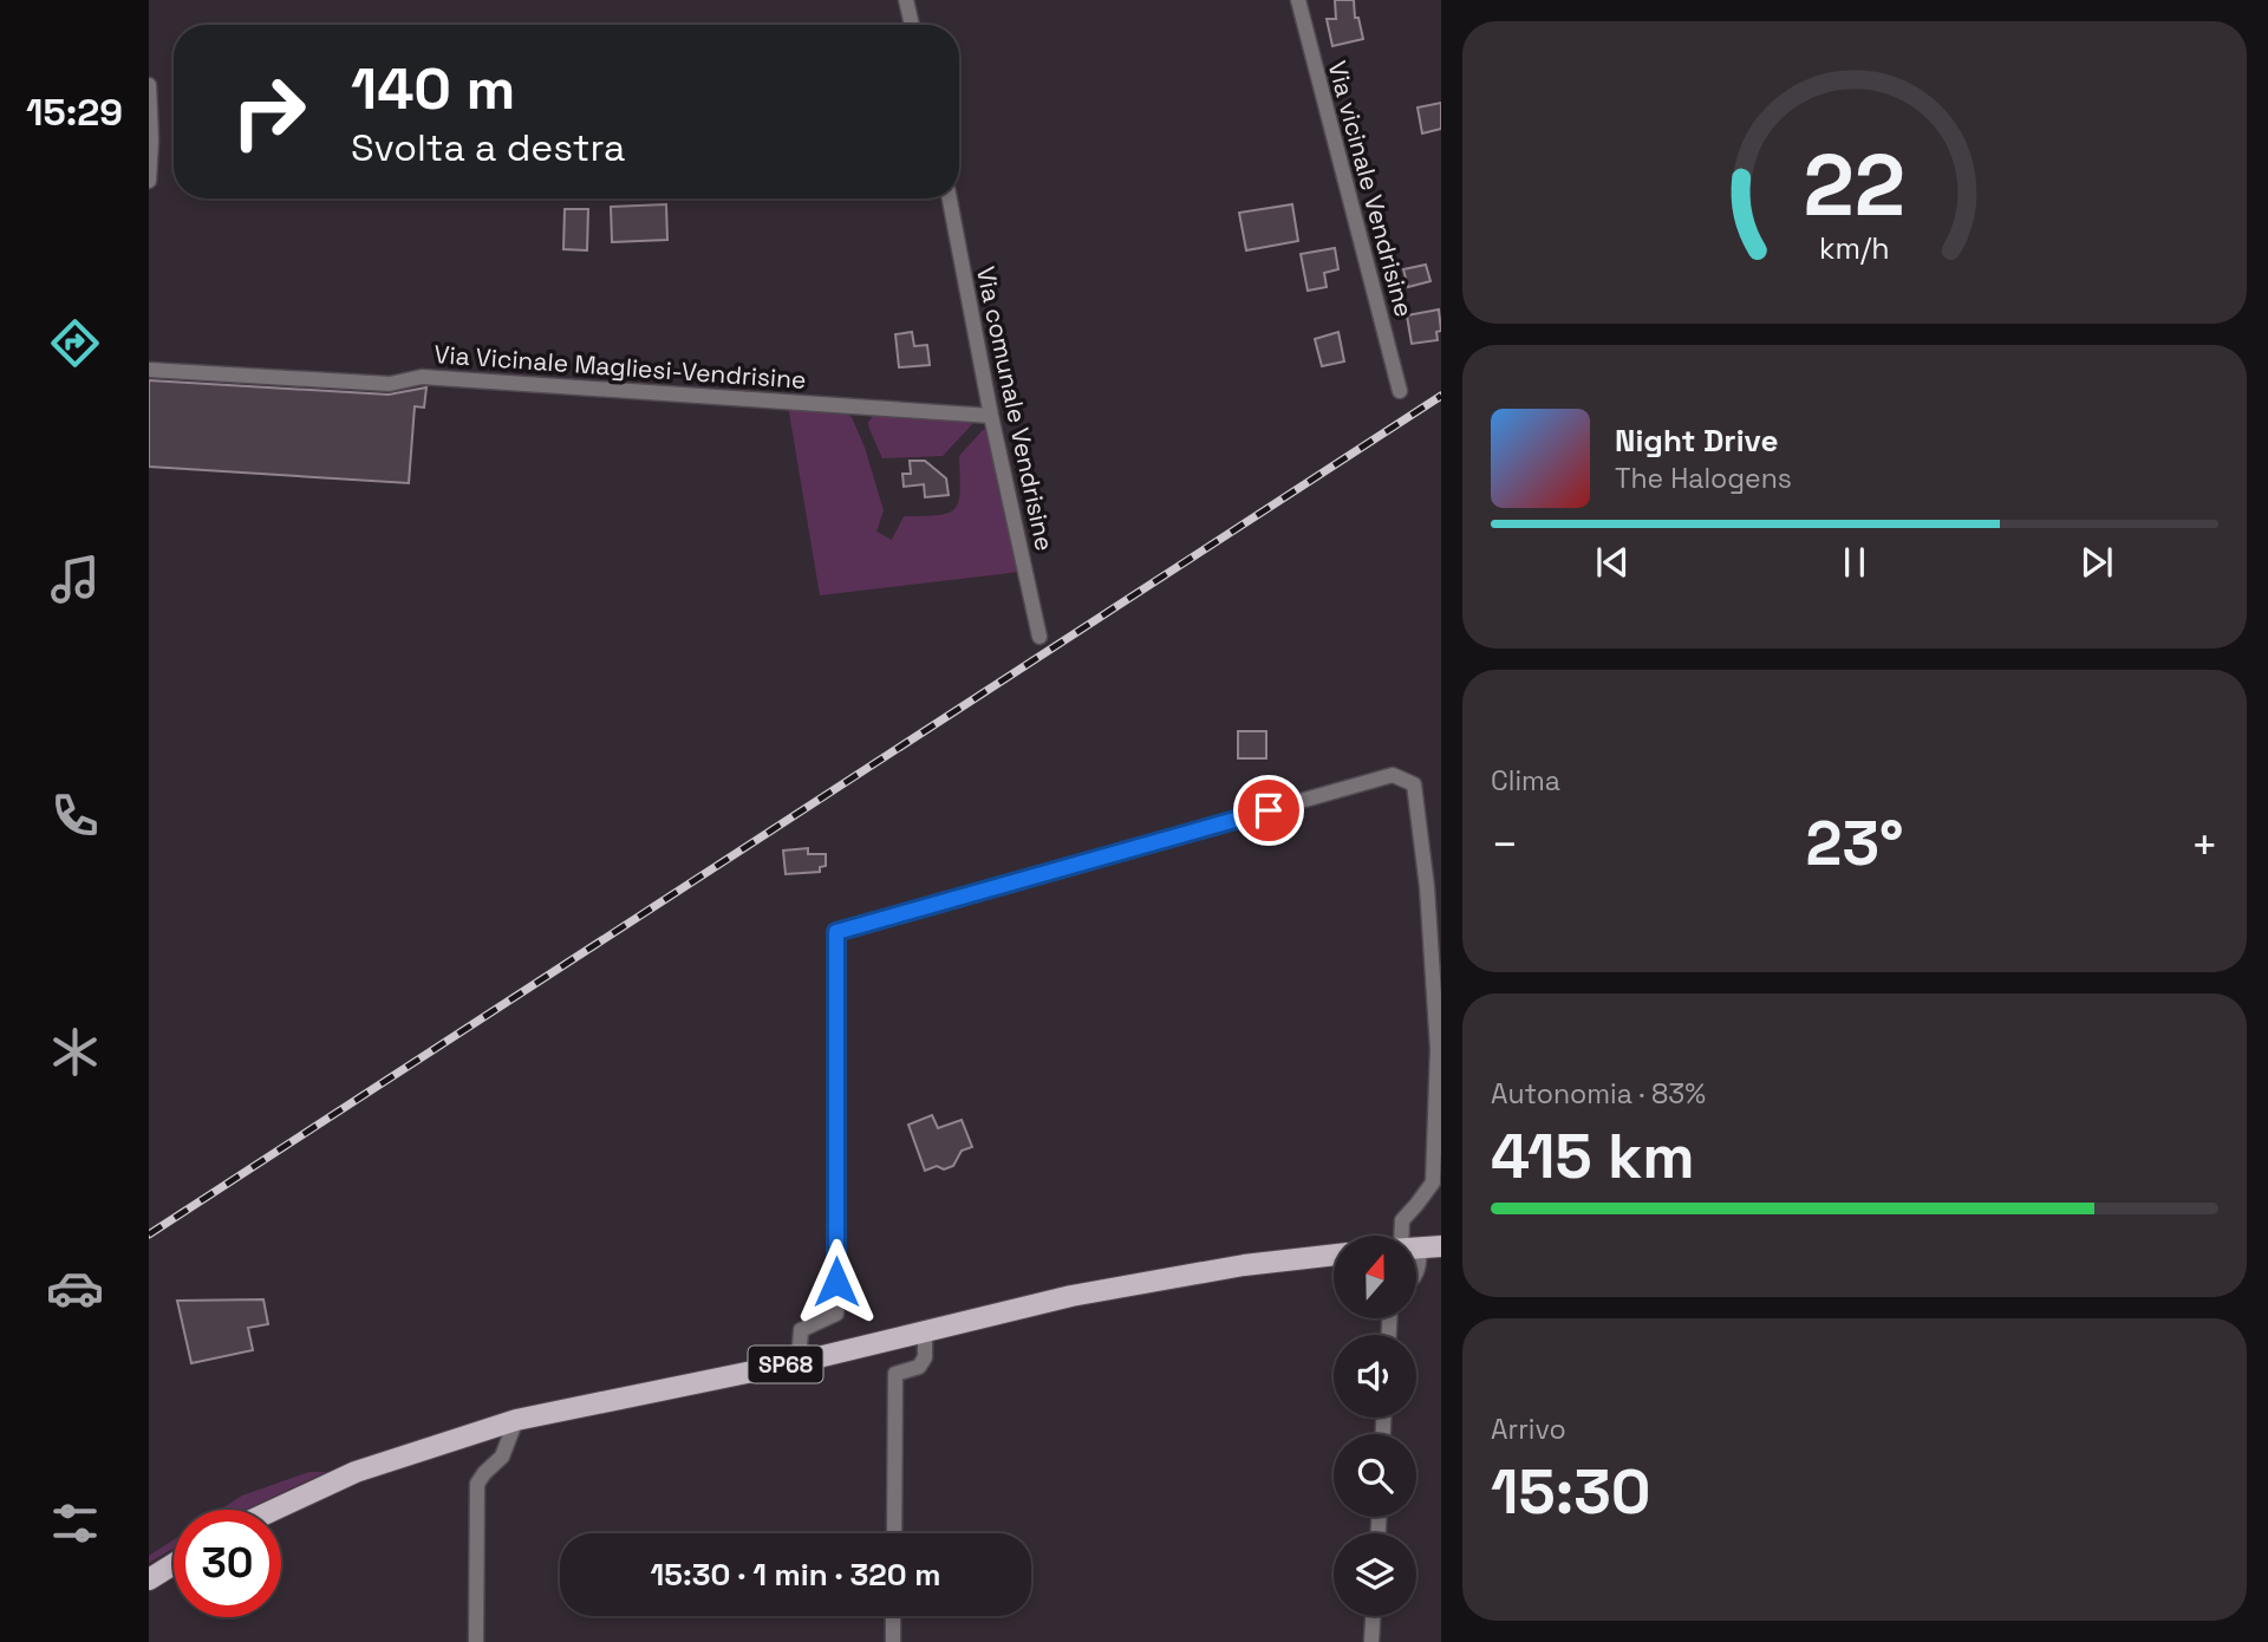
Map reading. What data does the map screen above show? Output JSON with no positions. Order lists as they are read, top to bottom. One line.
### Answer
{"streets":{"main road":["SP68"],"street":["Via vicinale Vendrisine","Via Vicinale Magliesi-Vendrisine","Via comunale Vendrisine"]},"crossings":[["Via Vicinale Magliesi-Vendrisine","Via comunale Vendrisine"]],"north":"top","page":{"tabs":"15:29","turn":["140 m","Svolta a destra"],"song":["Night Drive","The Halogens"],"tile":["Clima",["Autonomia · 83%","415 km"],["Arrivo","15:30"]],"heat":["−","23°","+"],"limit":"30","trip":"15:30 · 1 min · 320 m","gauge":["22","km/h"]}}
